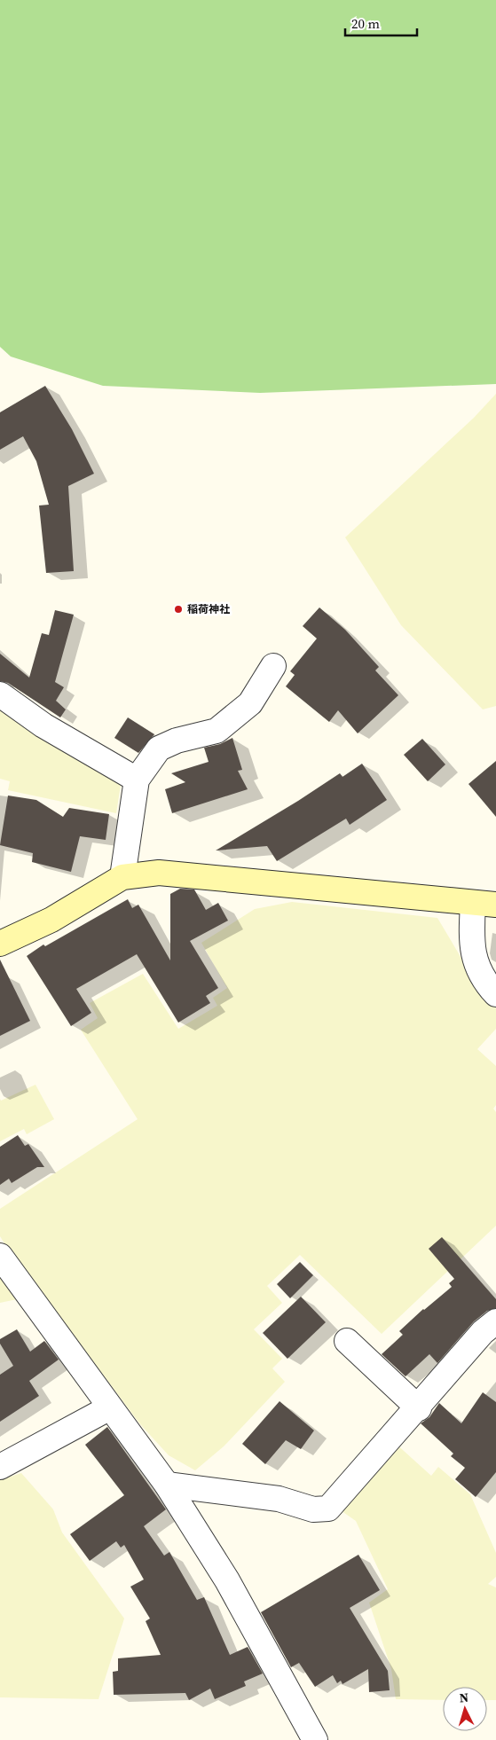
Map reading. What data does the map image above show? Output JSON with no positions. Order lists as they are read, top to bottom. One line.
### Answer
{"places":["稲荷神社"],"scale_bar":"20 m","north":"top"}
